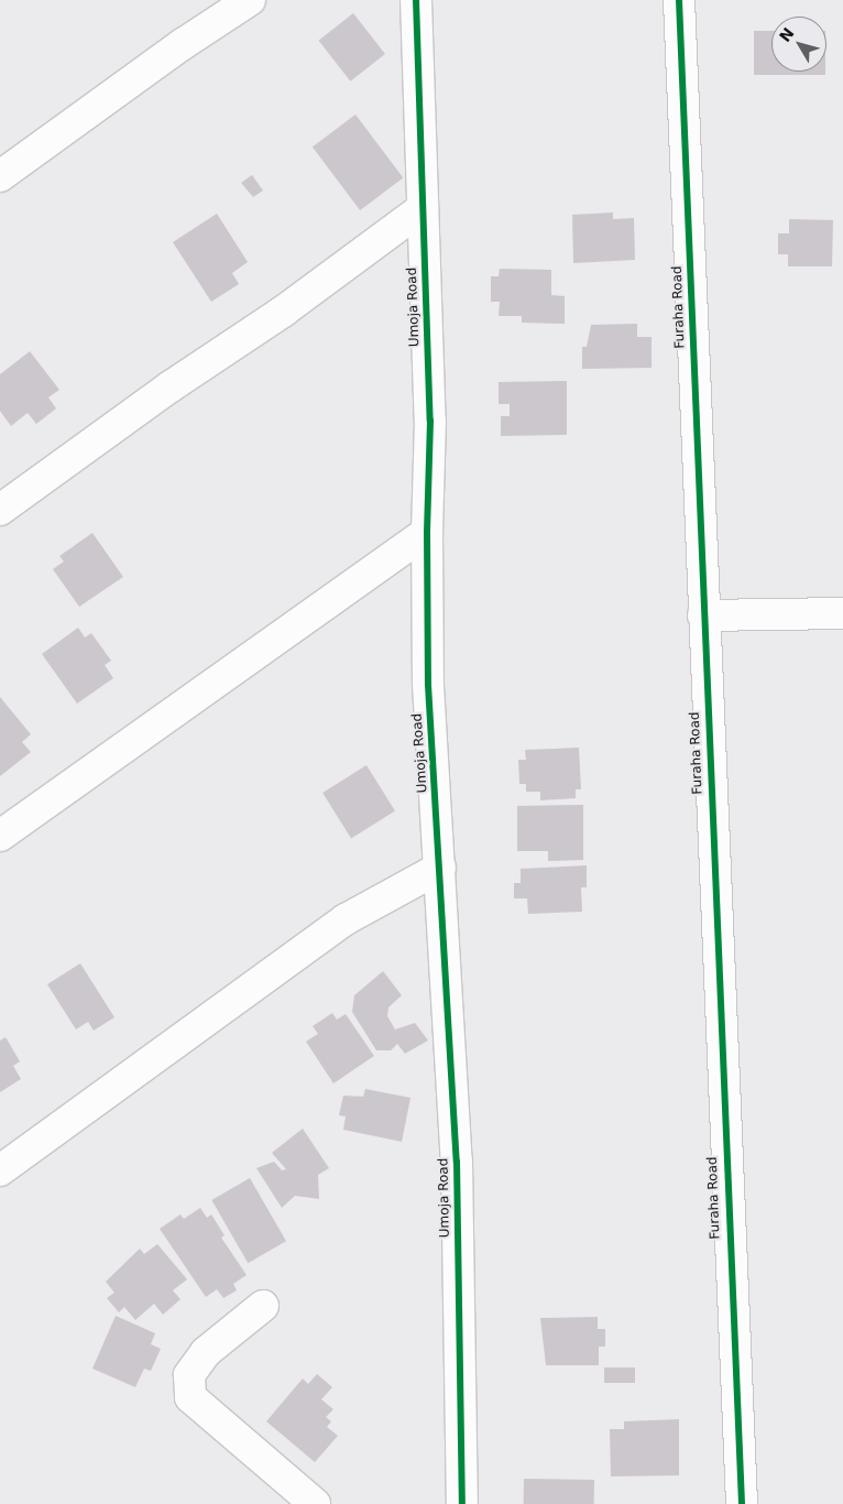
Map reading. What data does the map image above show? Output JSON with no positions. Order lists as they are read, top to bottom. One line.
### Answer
{"streets":{"street":["Umoja Road","Furaha Road"]},"north":"top left"}
